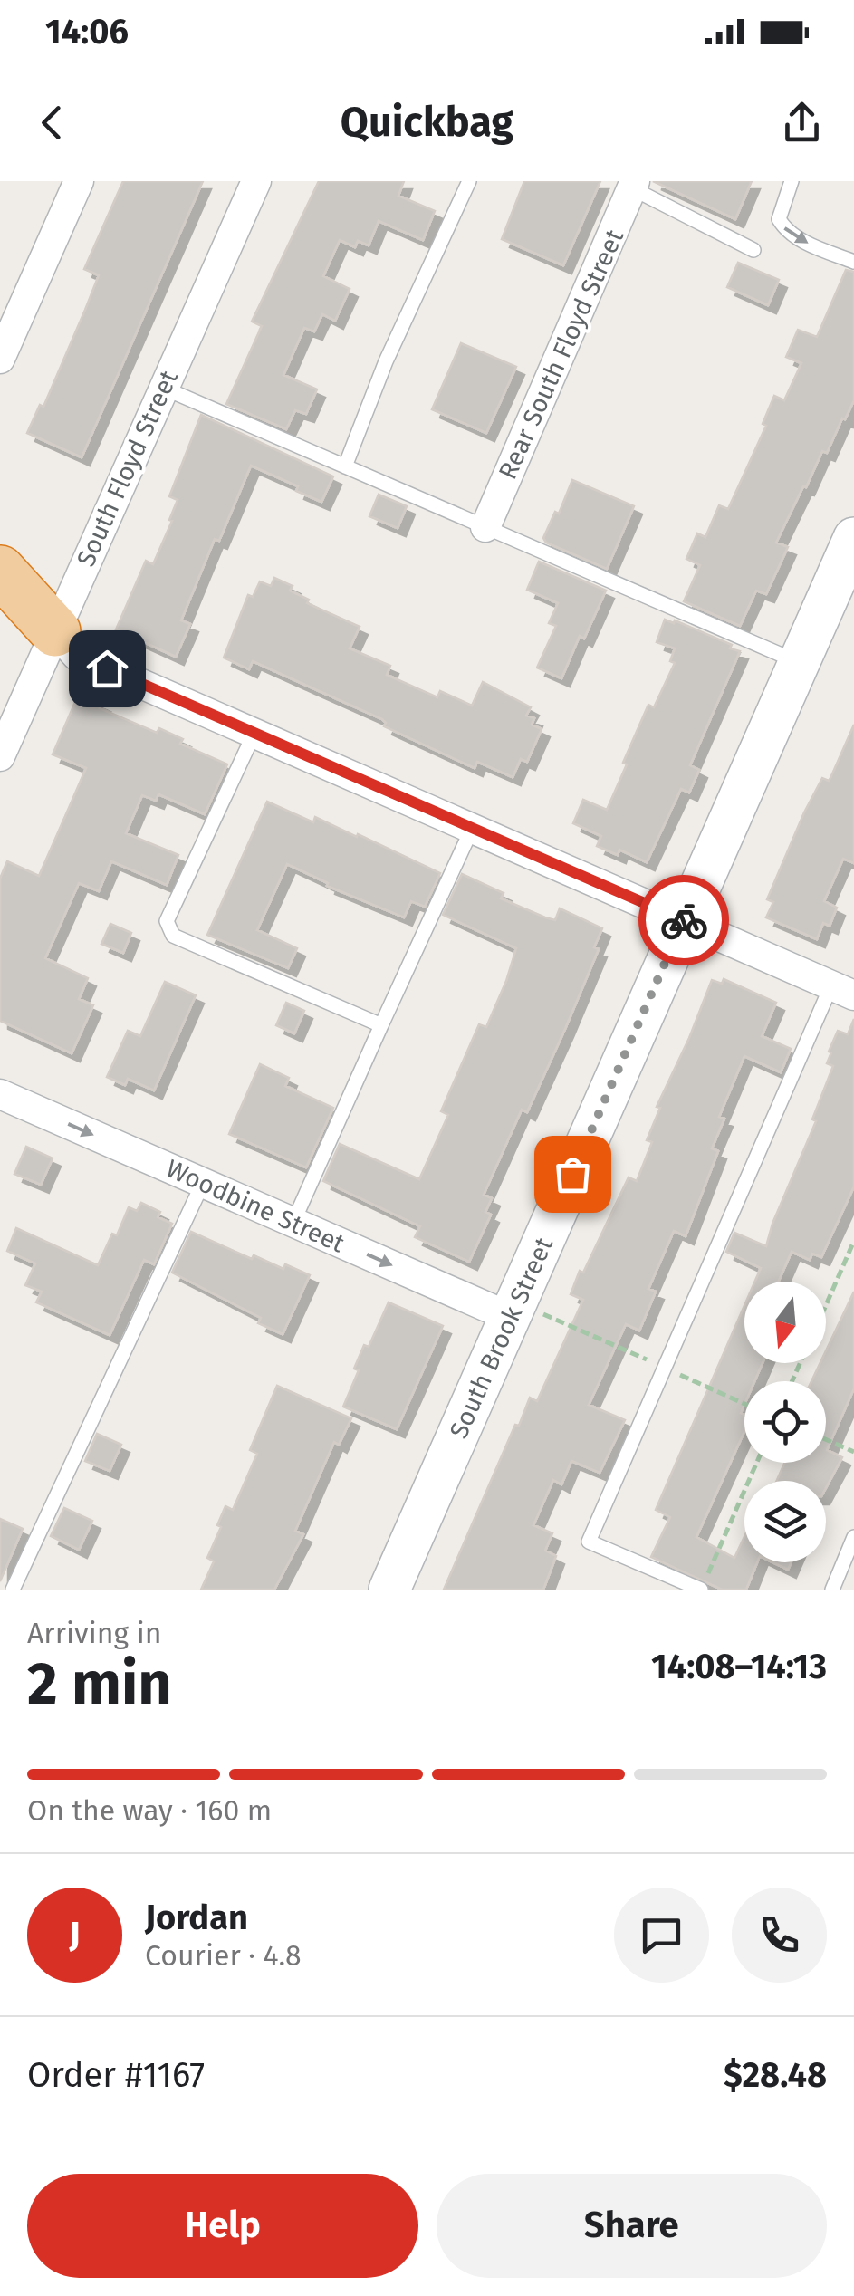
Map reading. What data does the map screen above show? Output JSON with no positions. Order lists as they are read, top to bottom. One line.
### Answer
{"streets":{"street":["Rear South Floyd Street","South Floyd Street","Woodbine Street","South Brook Street"]},"crossings":[["Woodbine Street","South Brook Street"]],"one_way":["Woodbine Street"],"north":"bottom","page":{"status":"14:06","header":"Quickbag","heading":["2 min","Arriving in","14:08–14:13"],"panel":["Jordan","Courier · 4.8","Order #1167","$28.48"],"bar":"On the way · 160 m","round":"J","buttons":["Help","Share"]}}
